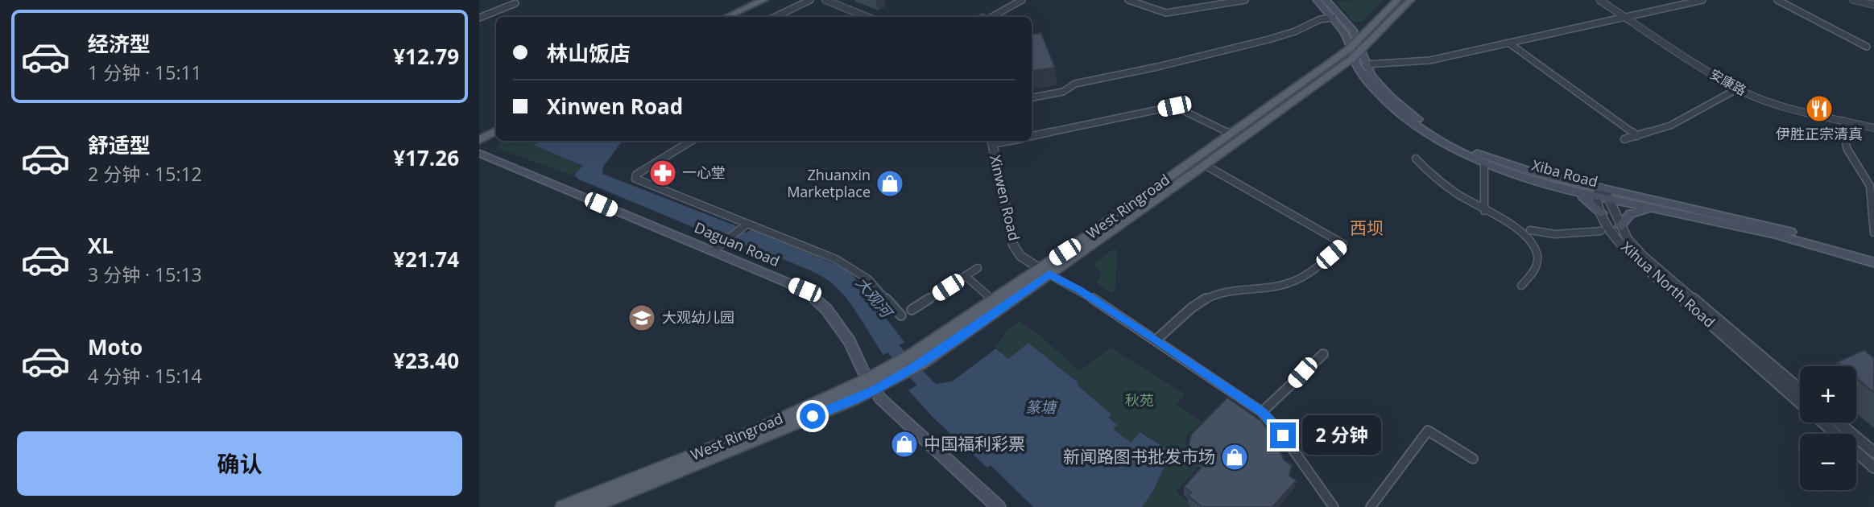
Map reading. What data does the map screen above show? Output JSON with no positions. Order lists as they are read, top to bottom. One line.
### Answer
{"streets":{"main road":["Xiba Road","West Ringroad","Daguan Road"],"street":["安康路","Xinwen Road","Xihua North Road"]},"crossings":[["Xiba Road","West Ringroad"],["Xiba Road","Xihua North Road"],["Xinwen Road","West Ringroad"],["West Ringroad","Daguan Road"]],"districts":["西坝"],"water":["大观河","篆塘"],"parks":["秋苑"],"places":{"restaurant":["伊胜正宗清真"],"pharmacy":["一心堂"],"shop":["Zhuanxin Marketplace","中国福利彩票","新闻路图书批发市场"],"school or university":["大观幼儿园"]},"page":{"list":[{"name":"经济型","note":"1 分钟 · 15:11","value":"¥12.79"},{"name":"舒适型","note":"2 分钟 · 15:12","value":"¥17.26"},{"name":"XL","note":"3 分钟 · 15:13","value":"¥21.74"},{"name":"Moto","note":"4 分钟 · 15:14","value":"¥23.40"}],"banner":["林山饭店","Xinwen Road"],"map_buttons":["+","−"],"bubble":"2 分钟","buttons":"确认"}}
